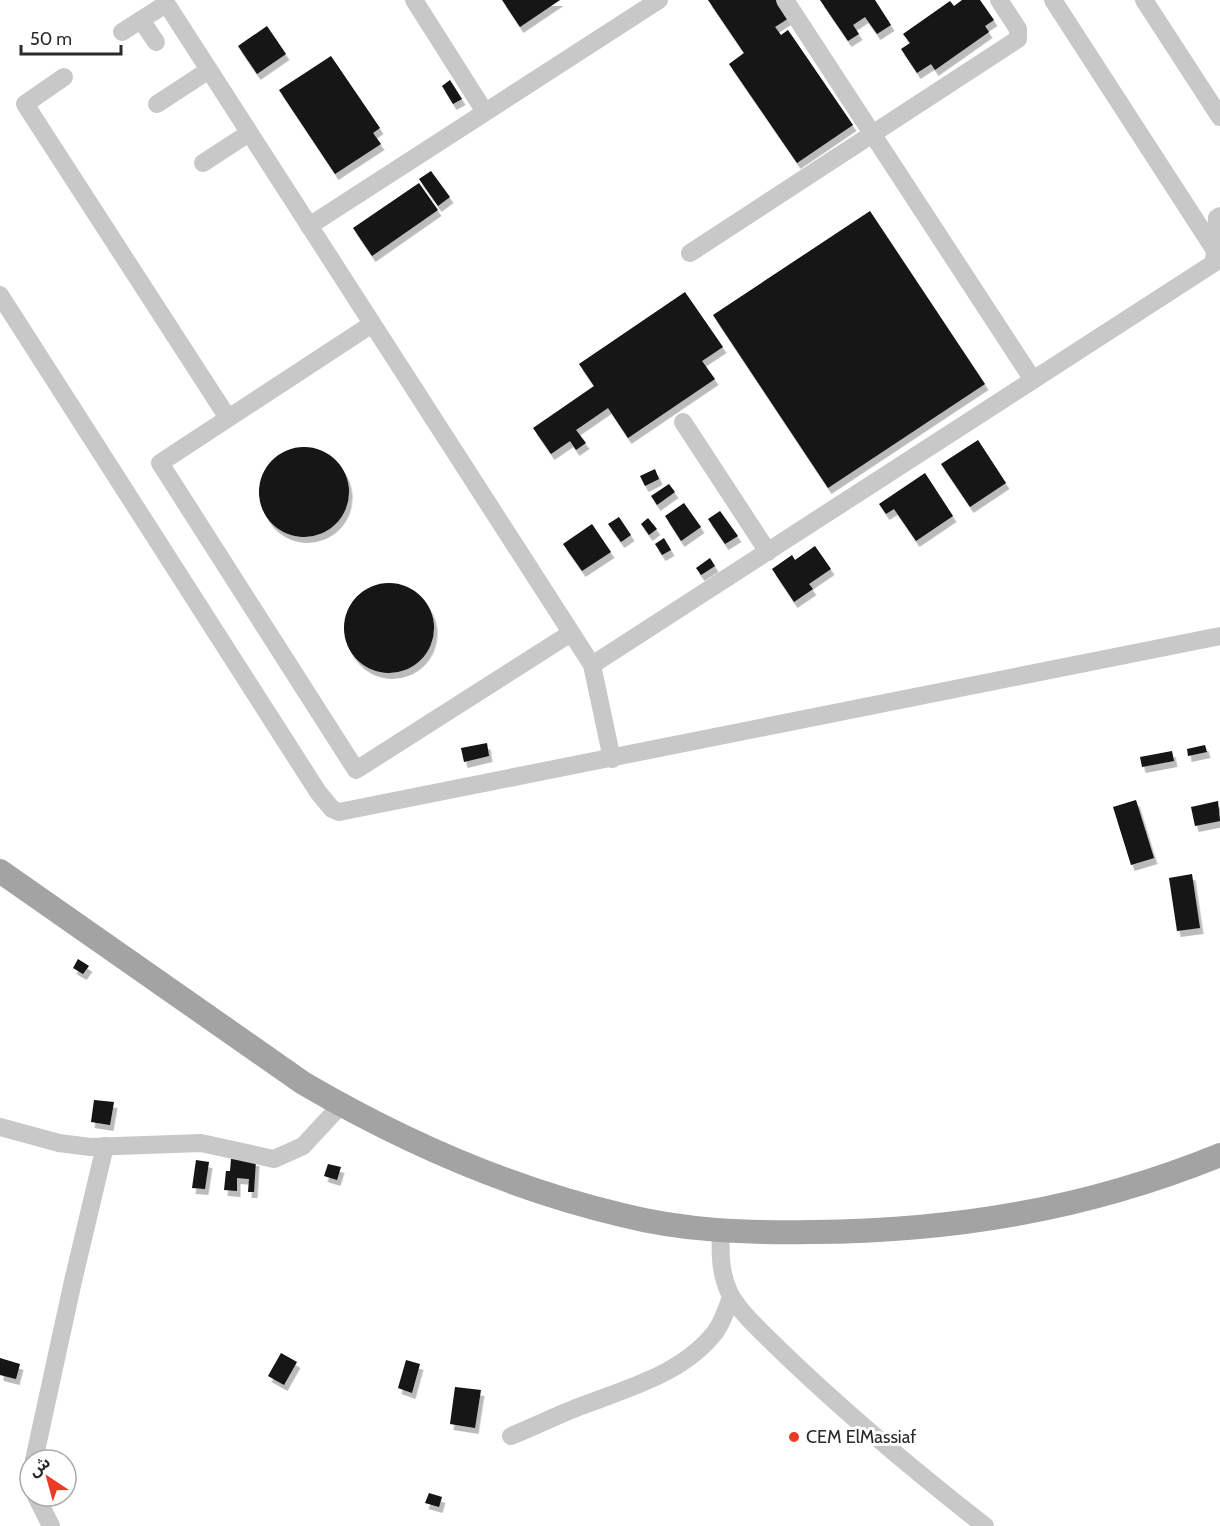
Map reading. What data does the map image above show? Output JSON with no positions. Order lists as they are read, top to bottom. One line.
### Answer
{"places":["CEM ElMassiaf"],"scale_bar":"50 m","north":"top left"}
